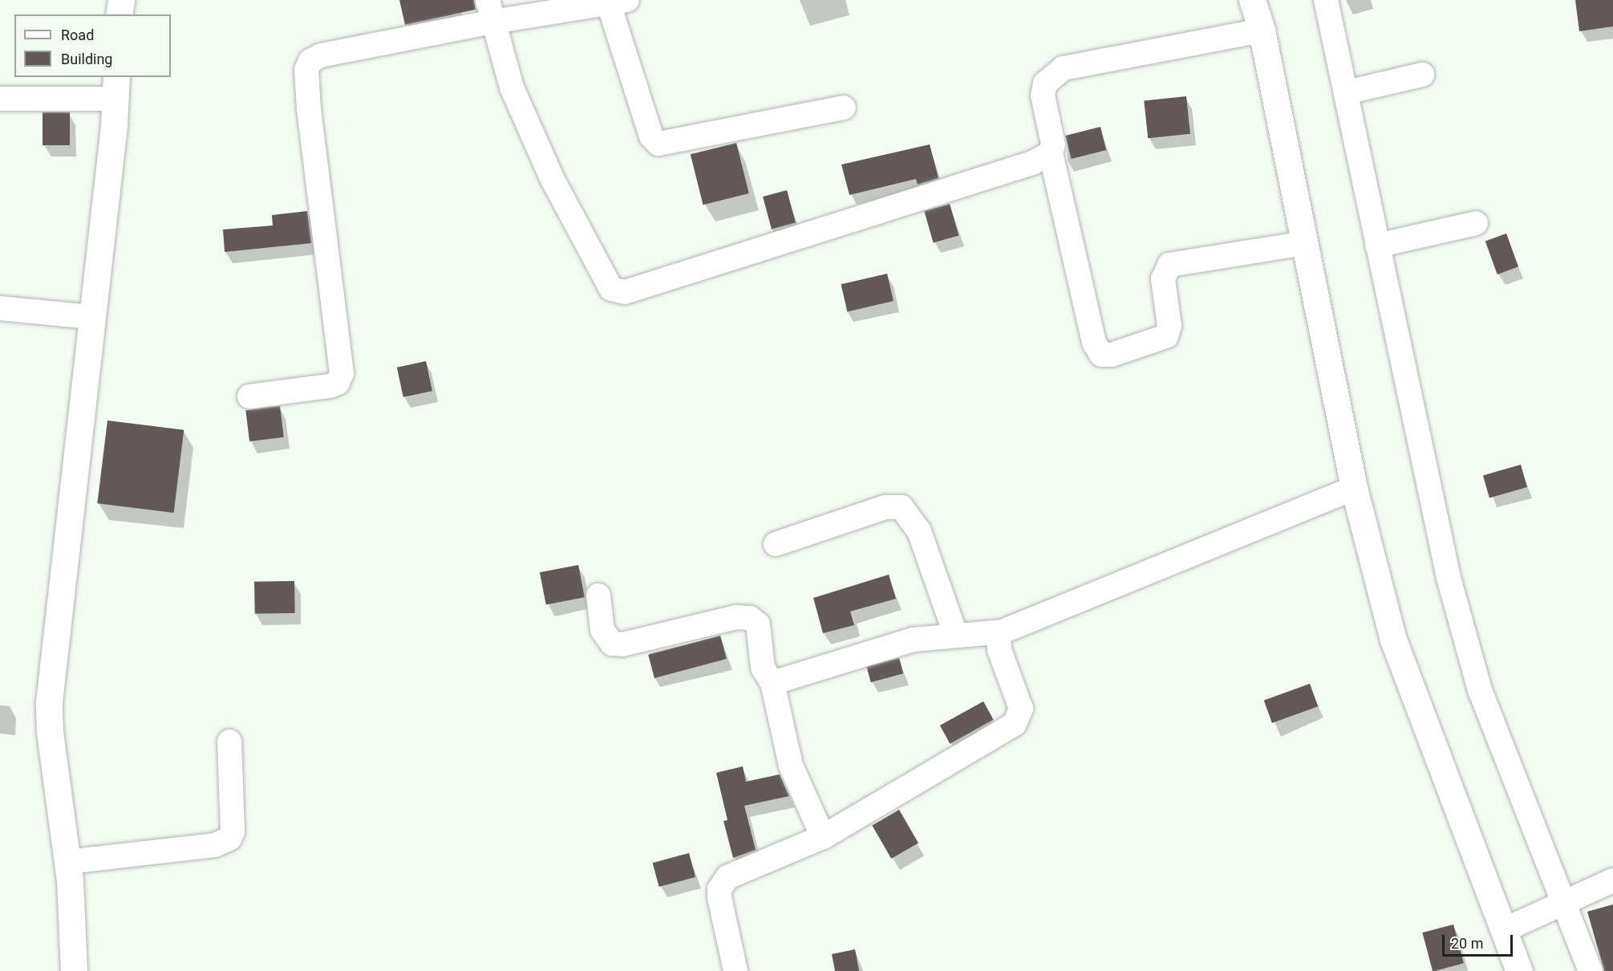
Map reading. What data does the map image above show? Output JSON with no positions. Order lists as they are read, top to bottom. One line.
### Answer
{"legend":["Road","Building"],"scale_bar":"20 m"}
